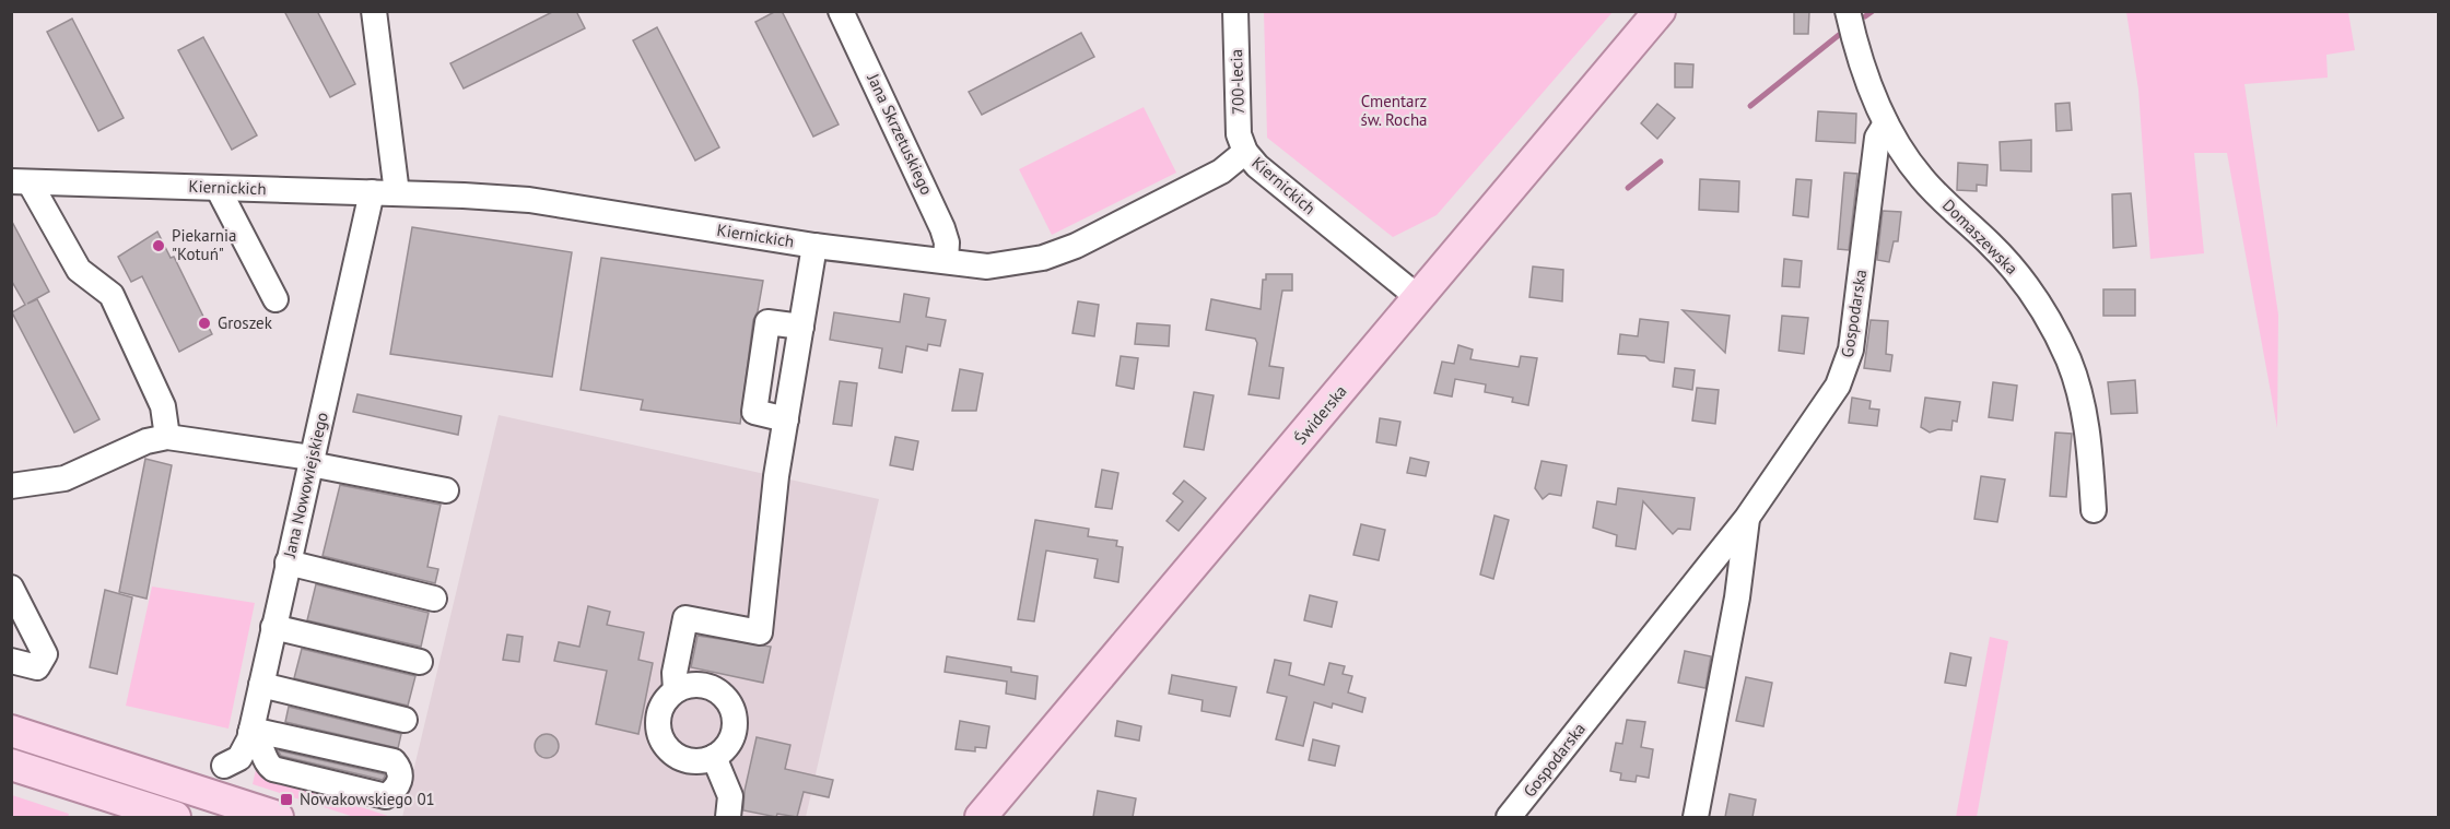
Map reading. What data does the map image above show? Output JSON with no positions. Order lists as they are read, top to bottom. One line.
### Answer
{"streets":{"main road":["Świderska"],"street":["700-lecia","Jana Skrzetuskiego","Kiernickich","Domaszewska","Gospodarska","Jana Nowowiejskiego"]},"crossings":[["700-lecia","Kiernickich"],["Jana Skrzetuskiego","Kiernickich"],["Kiernickich","Świderska"],["Kiernickich","Jana Nowowiejskiego"],["Domaszewska","Gospodarska"]],"parks":["Cmentarz św. Rocha"],"places":{"other":["Piekarnia \"Kotuń\"","Groszek"],"transit":["Nowakowskiego 01"]}}
